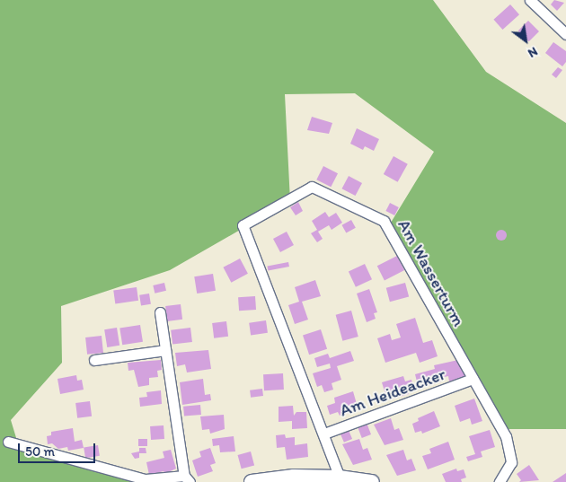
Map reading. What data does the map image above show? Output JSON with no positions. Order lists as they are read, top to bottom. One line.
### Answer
{"streets":{"street":["Am Wasserturm","Am Heideacker"]},"crossings":[["Am Wasserturm","Am Heideacker"]],"scale_bar":"50 m","north":"bottom right"}
